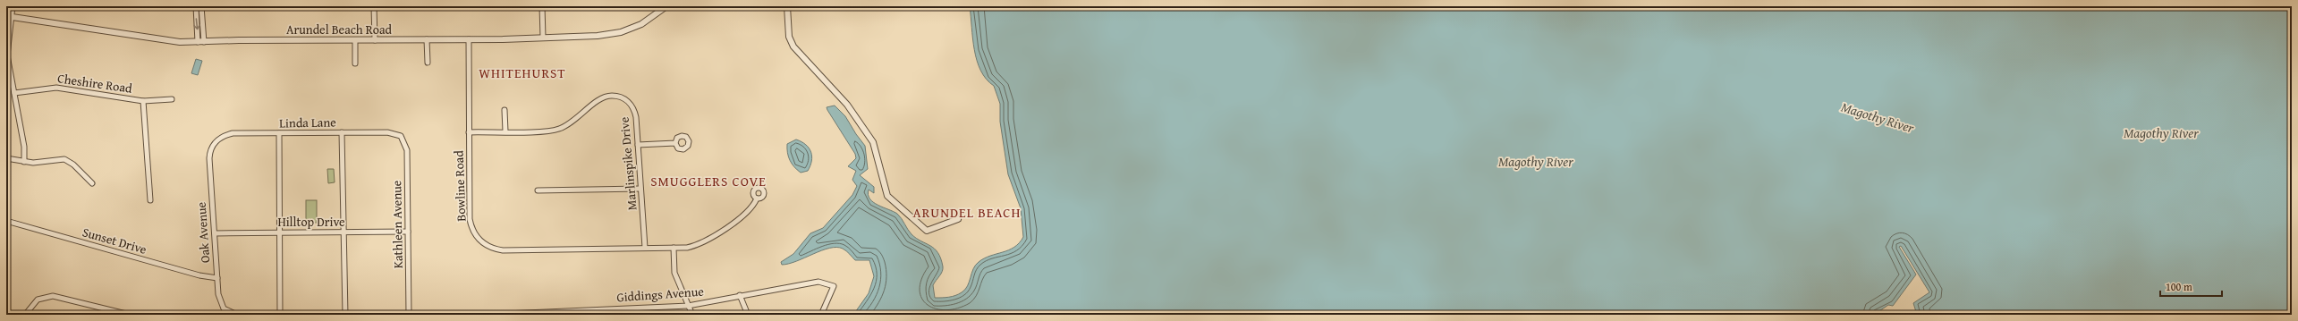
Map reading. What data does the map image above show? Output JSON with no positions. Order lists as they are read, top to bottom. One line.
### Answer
{"streets":{"street":["Arundel Beach Road","Cheshire Road","Linda Lane","Marlinspike Drive","Bowline Road","Hilltop Drive","Kathleen Avenue","Oak Avenue","Sunset Drive","Giddings Avenue"]},"crossings":[["Arundel Beach Road","Bowline Road"],["Linda Lane","Kathleen Avenue"],["Linda Lane","Oak Avenue"],["Marlinspike Drive","Bowline Road"],["Hilltop Drive","Kathleen Avenue"],["Hilltop Drive","Oak Avenue"],["Oak Avenue","Sunset Drive"]],"districts":["WHITEHURST","SMUGGLERS COVE","ARUNDEL BEACH"],"water":["Magothy River"],"scale_bar":"100 m"}
